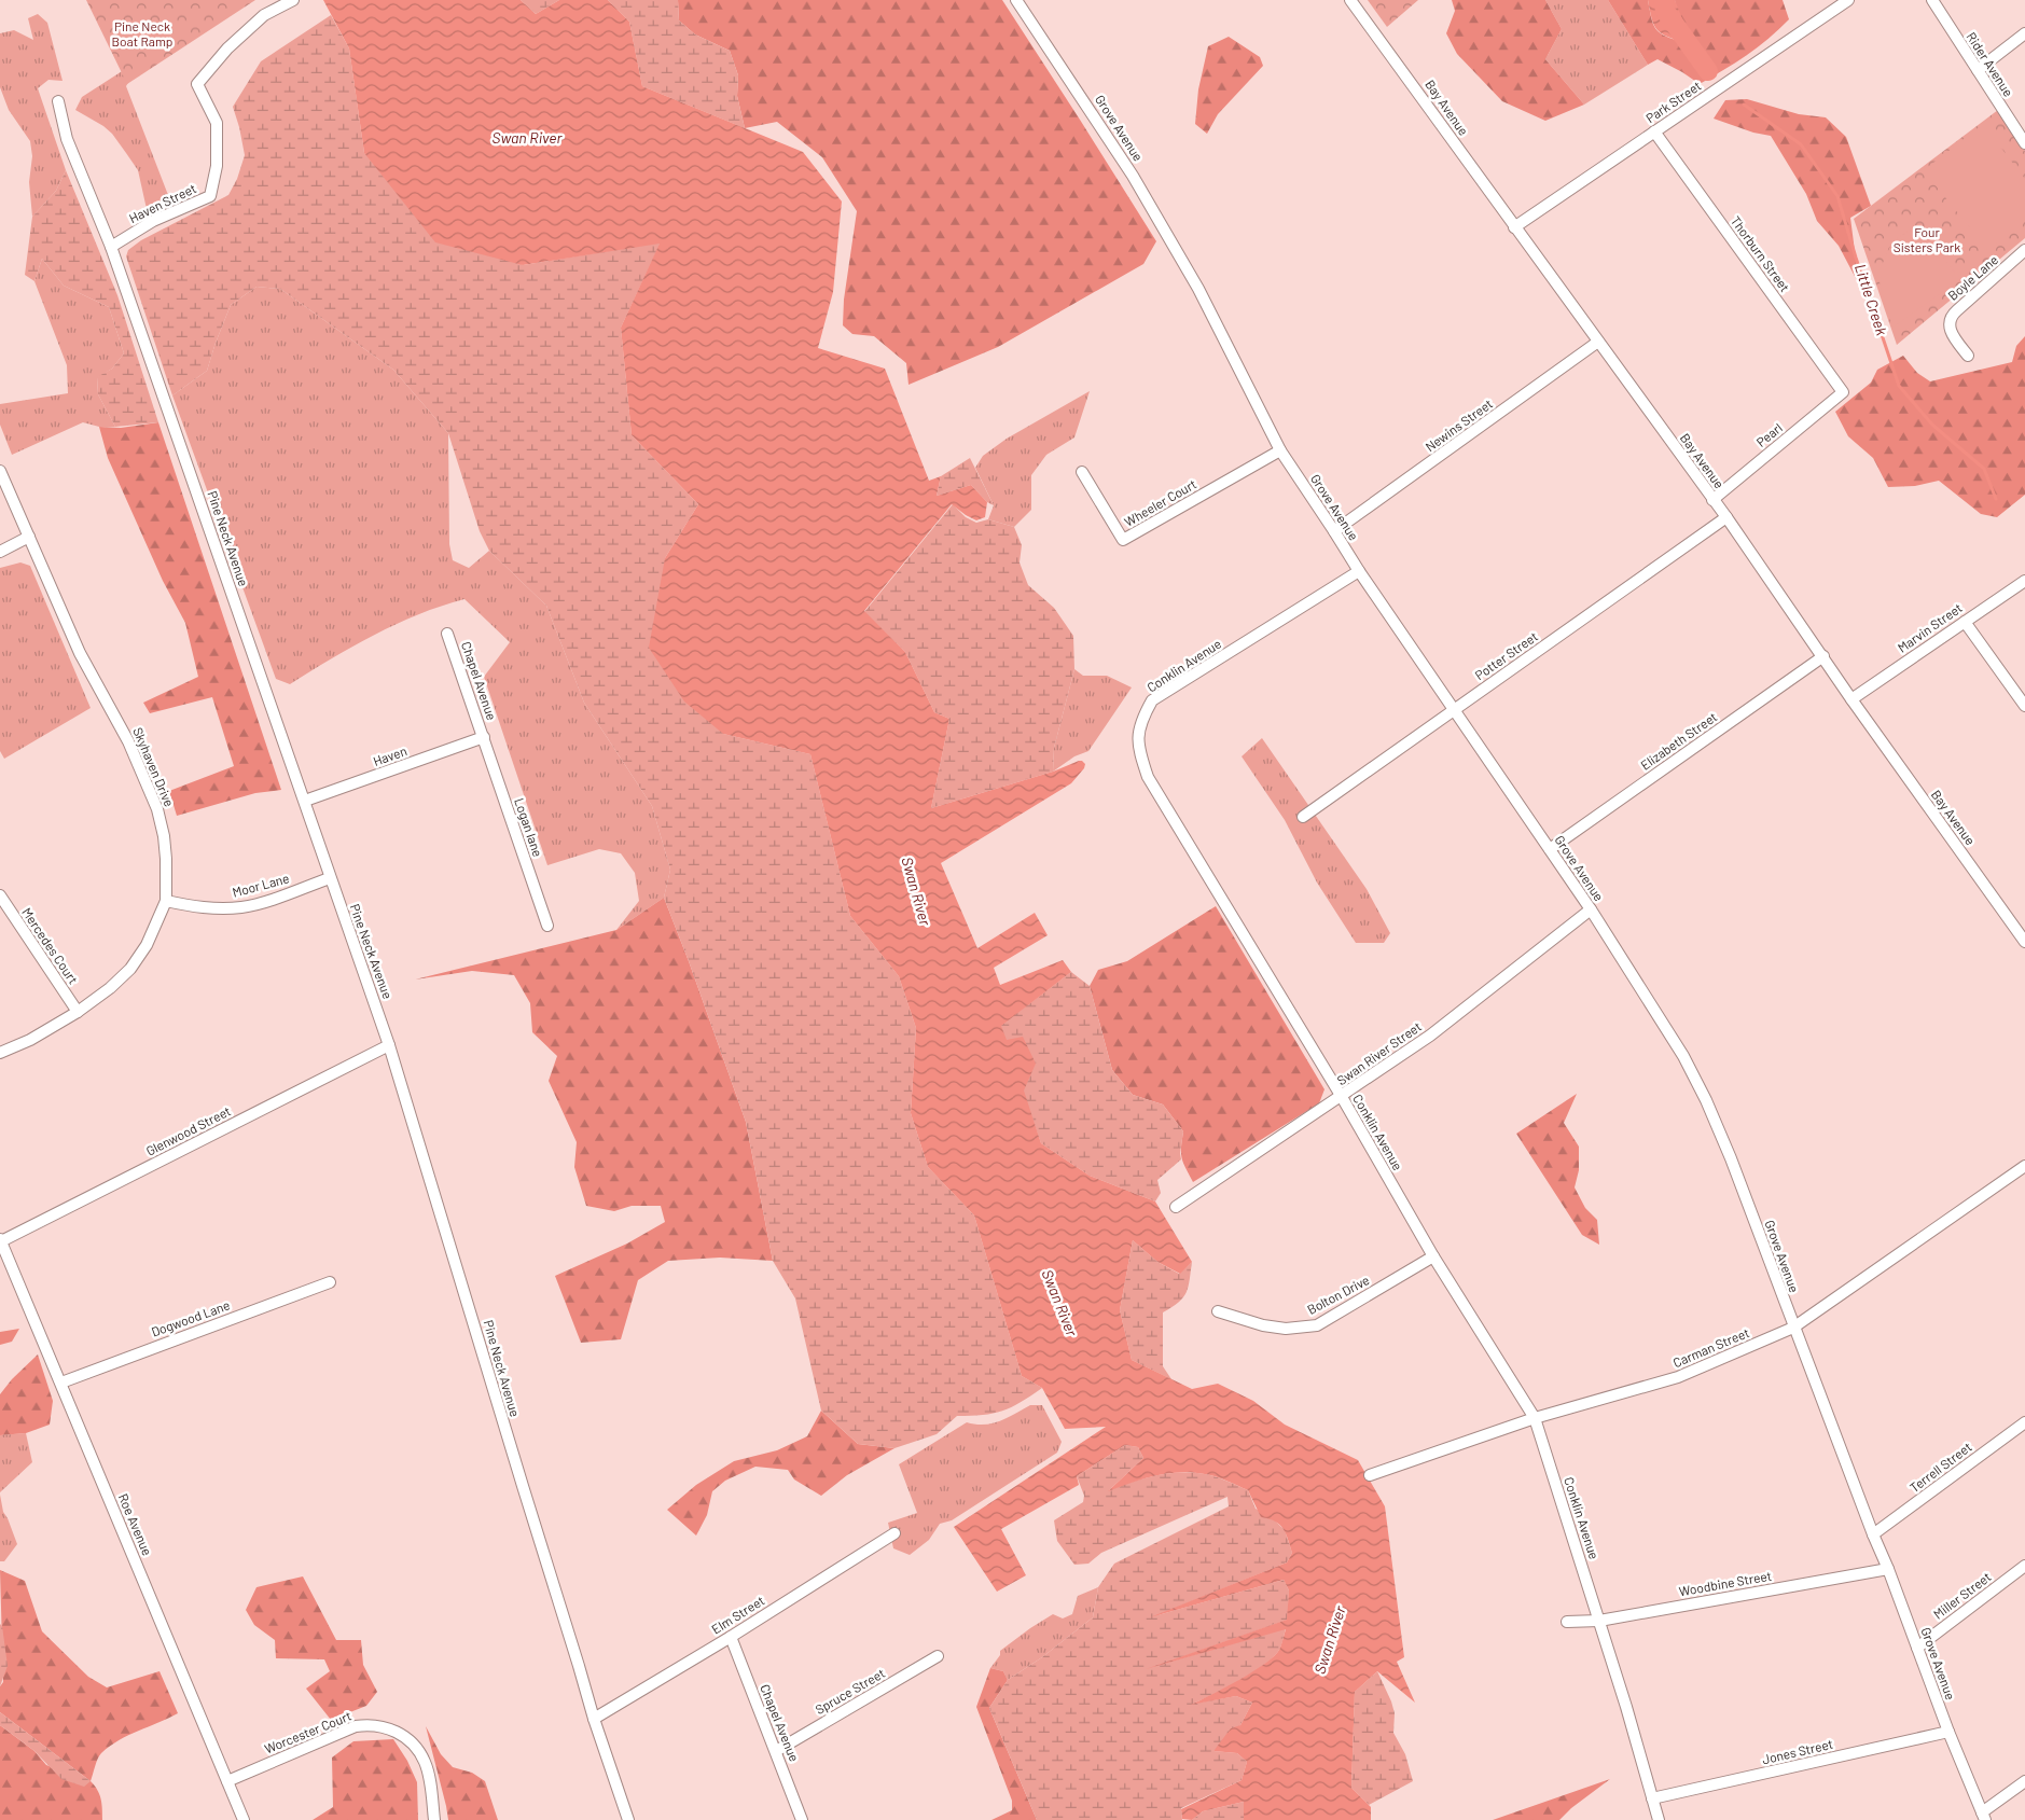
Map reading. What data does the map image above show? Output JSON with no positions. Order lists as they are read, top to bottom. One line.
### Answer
{"streets":{"street":["Rider Avenue","Park Street","Bay Avenue","Grove Avenue","Haven Street","Thorburn Street","Boyle Lane","Newins Street","Pearl","Wheeler Court","Pine Neck Avenue","Marvin Street","Potter Street","Conklin Avenue","Chapel Avenue","Elizabeth Street","Haven","Skyhaven Drive","Logan lane","Moor Lane","Mercedes Court","Swan River Street","Glenwood Street","Bolton Drive","Dogwood Lane","Carman Street","Terrell Street","Roe Avenue","Woodbine Street","Miller Street","Elm Street","Spruce Street","Worcester Court","Jones Street"]},"crossings":[["Park Street","Bay Avenue"],["Park Street","Thorburn Street"],["Bay Avenue","Newins Street"],["Bay Avenue","Pearl"],["Bay Avenue","Marvin Street"],["Bay Avenue","Potter Street"],["Bay Avenue","Elizabeth Street"],["Grove Avenue","Newins Street"],["Grove Avenue","Wheeler Court"],["Grove Avenue","Potter Street"],["Grove Avenue","Conklin Avenue"],["Grove Avenue","Elizabeth Street"],["Grove Avenue","Swan River Street"],["Grove Avenue","Carman Street"],["Grove Avenue","Terrell Street"],["Grove Avenue","Woodbine Street"],["Grove Avenue","Miller Street"],["Grove Avenue","Jones Street"],["Haven Street","Pine Neck Avenue"],["Thorburn Street","Pearl"],["Pine Neck Avenue","Haven"],["Pine Neck Avenue","Moor Lane"],["Pine Neck Avenue","Glenwood Street"],["Pine Neck Avenue","Elm Street"],["Conklin Avenue","Swan River Street"],["Conklin Avenue","Bolton Drive"],["Conklin Avenue","Carman Street"],["Conklin Avenue","Woodbine Street"],["Conklin Avenue","Jones Street"],["Chapel Avenue","Haven"],["Chapel Avenue","Logan lane"],["Chapel Avenue","Elm Street"],["Chapel Avenue","Spruce Street"],["Haven","Logan lane"],["Skyhaven Drive","Moor Lane"],["Skyhaven Drive","Mercedes Court"],["Glenwood Street","Roe Avenue"],["Dogwood Lane","Roe Avenue"],["Roe Avenue","Worcester Court"]],"water":["Swan River","Little Creek"],"parks":["Pine Neck Boat Ramp","Four Sisters Park"]}
